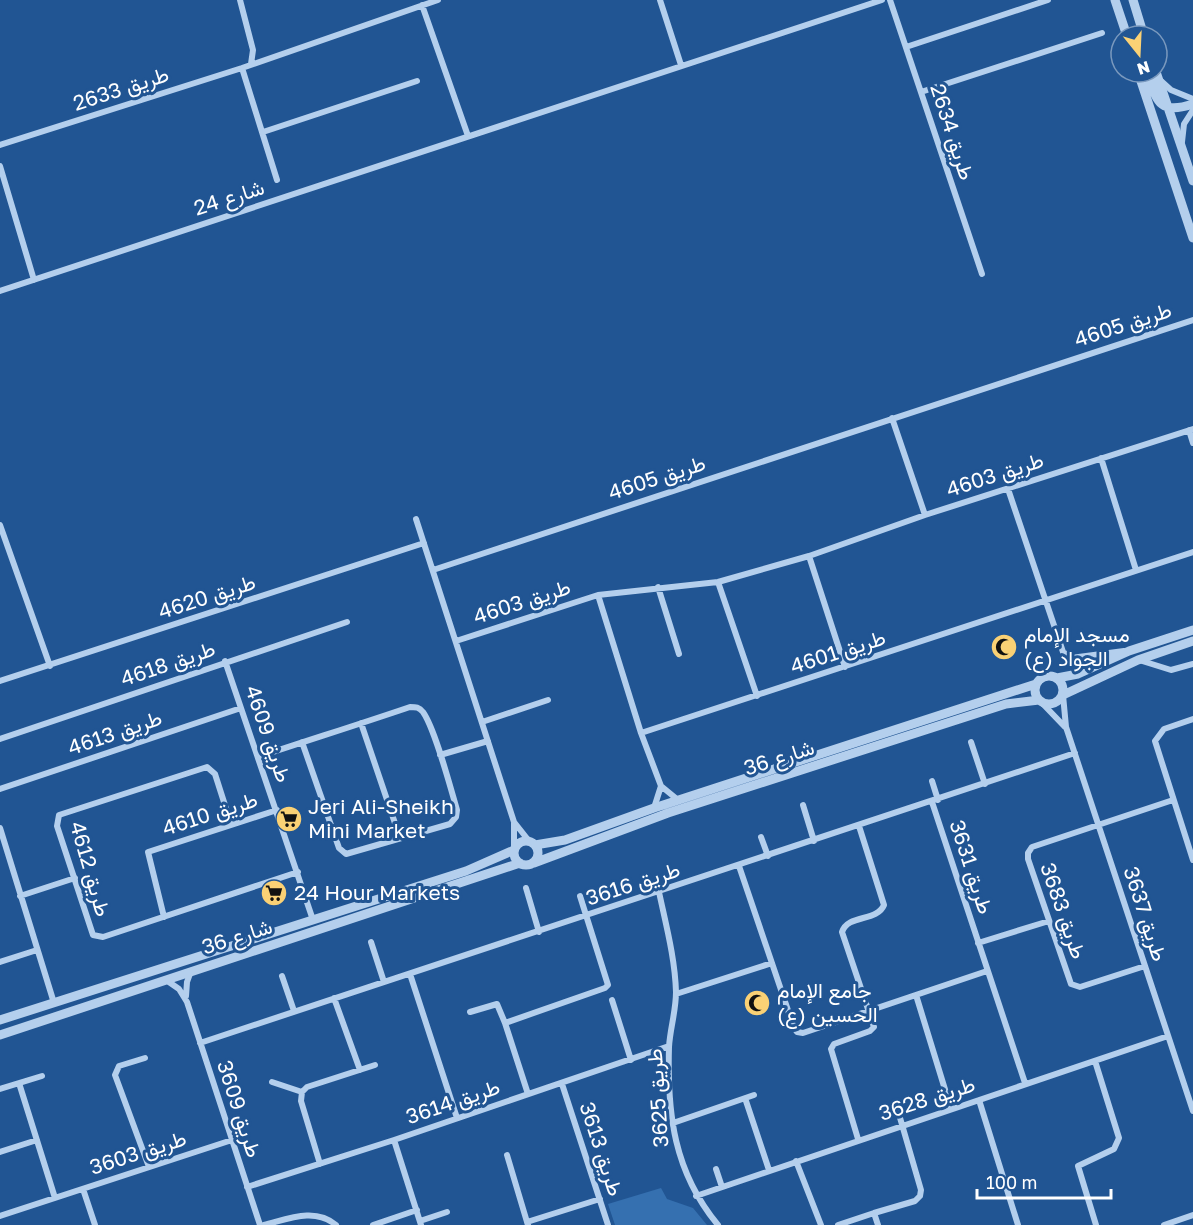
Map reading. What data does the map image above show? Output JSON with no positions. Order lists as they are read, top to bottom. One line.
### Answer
{"streets":{"street":["طريق 2633","طريق 2634","شارع 24","طريق 4605","طريق 4603","طريق 4620","طريق 4601","طريق 4618","طريق 4613","طريق 4609","شارع 36","طريق 4610","طريق 3631","طريق 4612","طريق 3616","طريق 3683","طريق 3637","طريق 3625","طريق 3628","طريق 3614","طريق 3609","طريق 3613","طريق 3603"]},"crossings":[["طريق 4603","طريق 4601"],["طريق 4603","شارع 36"],["طريق 4618","طريق 4609"],["طريق 4613","طريق 4609"],["طريق 4609","شارع 36"],["طريق 4609","طريق 4610"],["طريق 4609","طريق 4612"],["شارع 36","طريق 3637"],["شارع 36","طريق 3609"],["طريق 4610","طريق 4612"],["طريق 3631","طريق 3616"],["طريق 3631","طريق 3683"],["طريق 3631","طريق 3628"],["طريق 3616","طريق 3637"],["طريق 3616","طريق 3625"],["طريق 3616","طريق 3609"],["طريق 3683","طريق 3637"],["طريق 3637","طريق 3628"],["طريق 3625","طريق 3628"],["طريق 3625","طريق 3614"],["طريق 3614","طريق 3609"],["طريق 3614","طريق 3613"],["طريق 3609","طريق 3603"]],"places":{"mosque":["مسجد الإمام الجواد (ع)","جامع الإمام الحسين (ع)"],"supermarket":["Jeri Ali-Sheikh Mini Market","24 Hour Markets"]},"scale_bar":"100 m","north":"bottom"}
